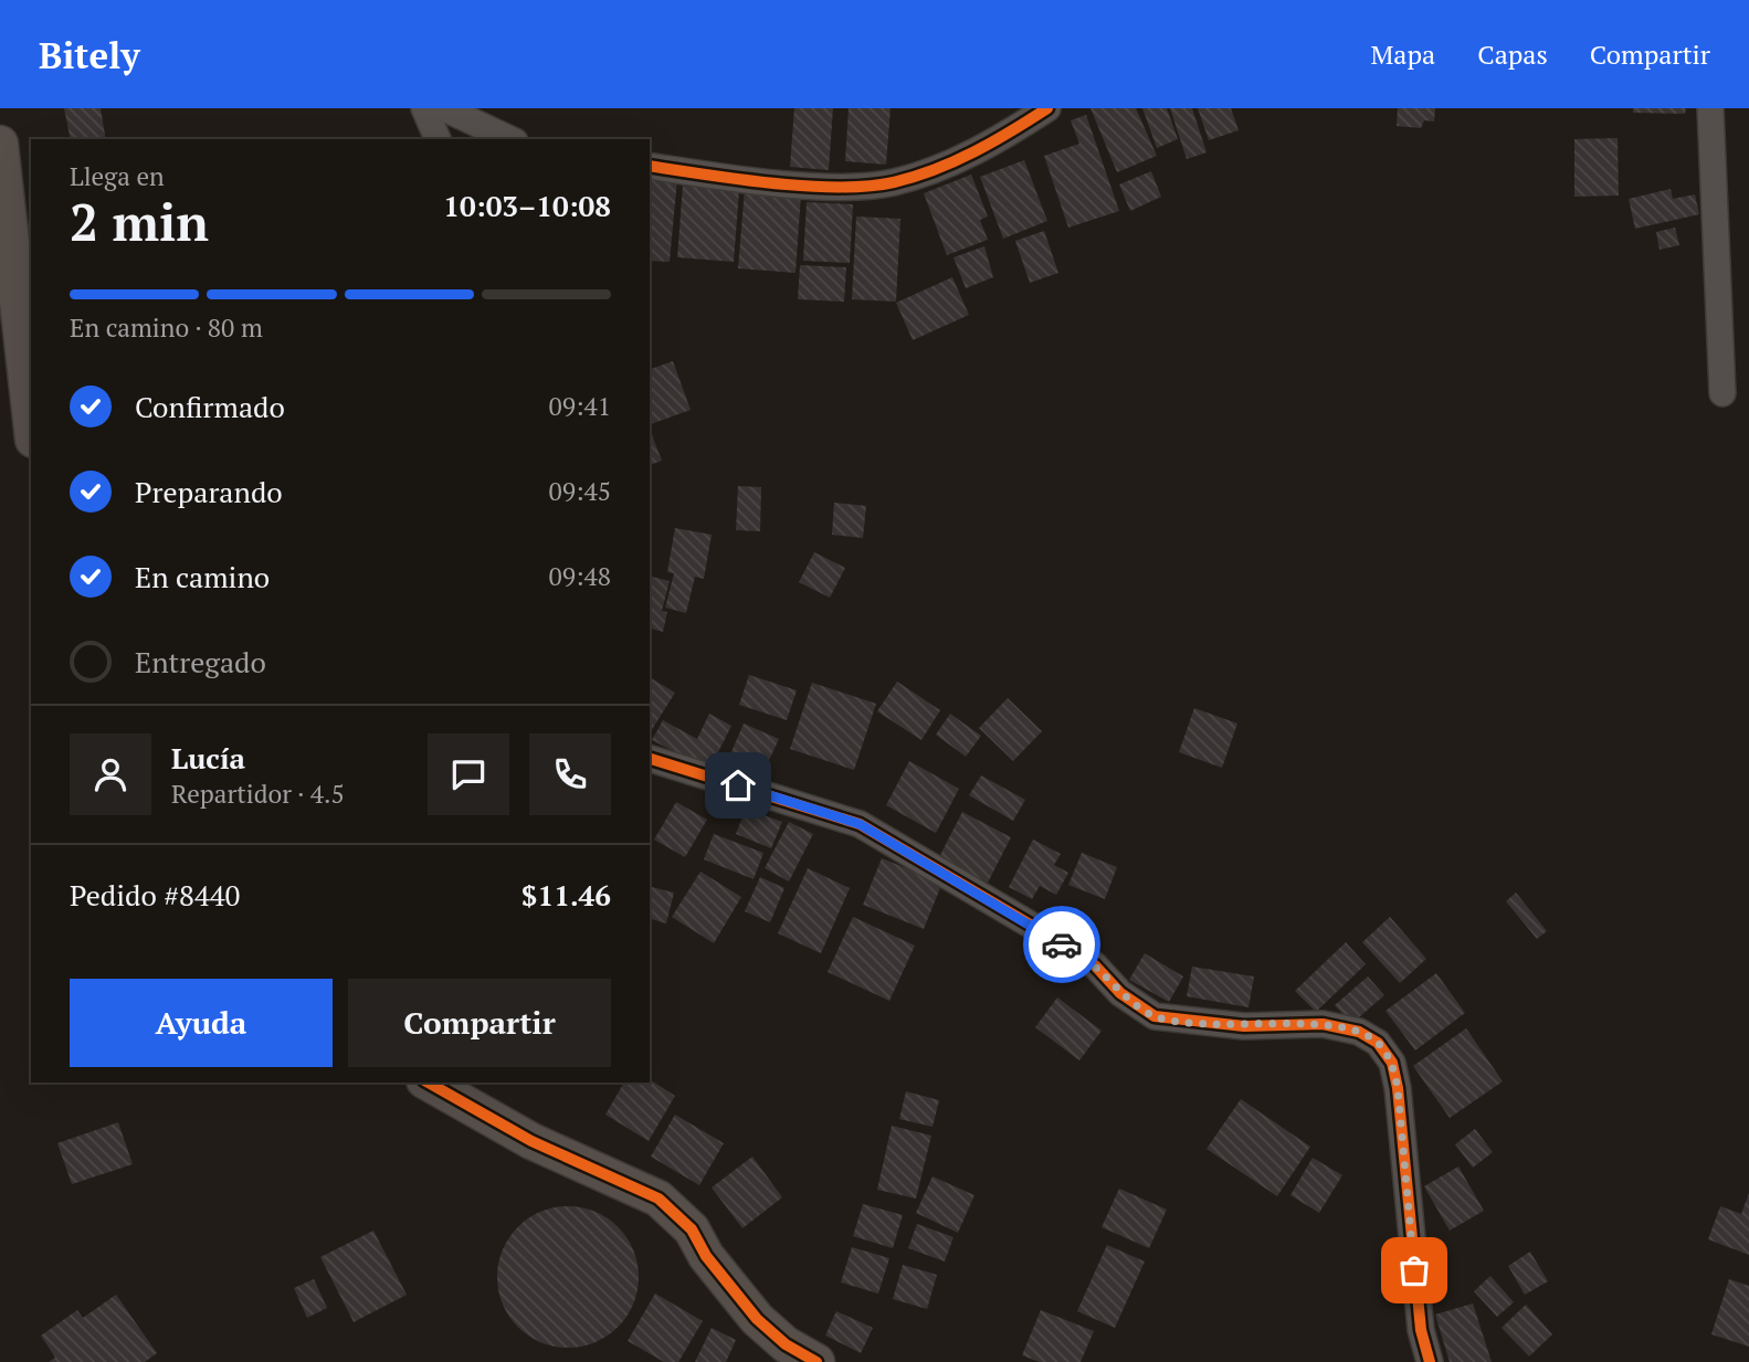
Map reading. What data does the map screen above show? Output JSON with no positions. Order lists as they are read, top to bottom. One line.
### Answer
{"page":{"header":"Bitely","nav":["Mapa","Capas","Compartir"],"heading":["2 min","Llega en","10:03–10:08"],"panel":["Lucía","Repartidor · 4.5","Pedido #8440","$11.46"],"bar":"En camino · 80 m","list":[["Confirmado","09:41"],["Preparando","09:45"],["En camino","09:48"],"Entregado"],"buttons":["Ayuda","Compartir"]}}
